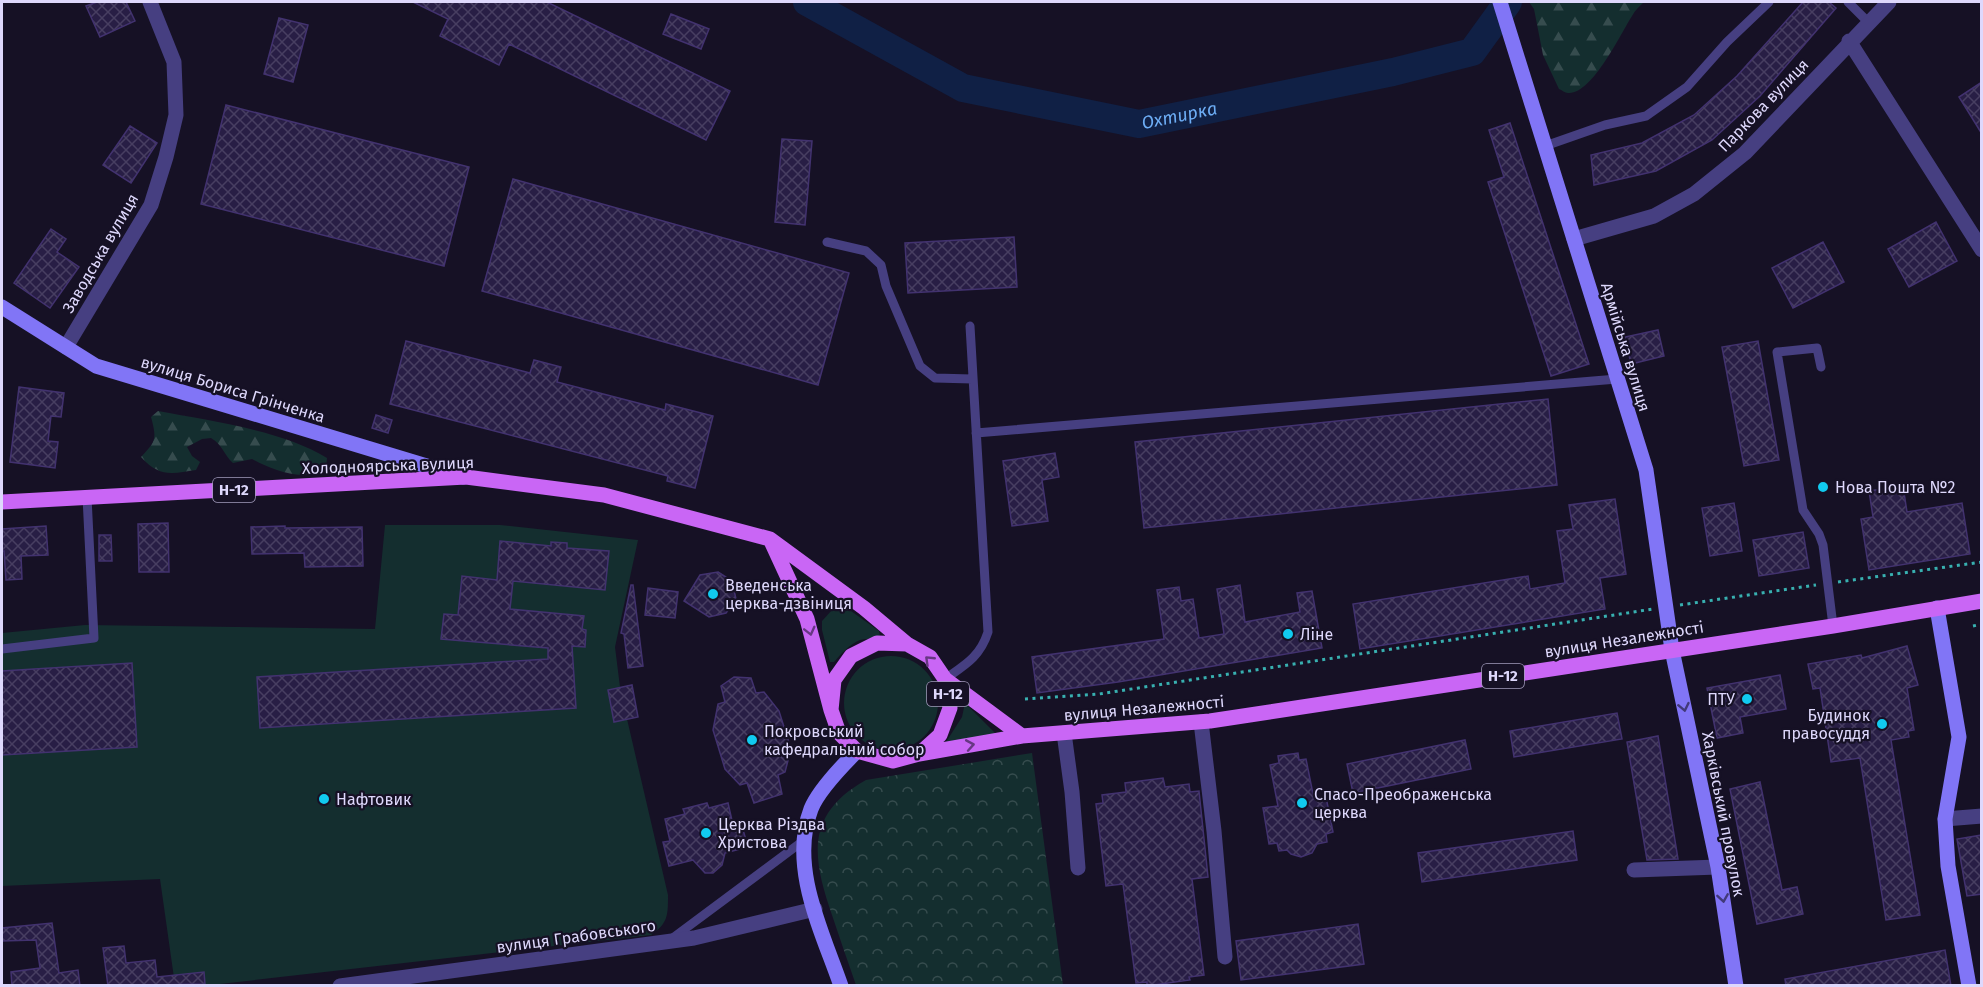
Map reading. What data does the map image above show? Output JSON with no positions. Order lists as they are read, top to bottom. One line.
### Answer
{"streets":{"main road":["Холодноярська вулиця","Н-12","вулиця Незалежності"],"street":["Паркова вулиця","Заводська вулиця","Армійська вулиця","вулиця Бориса Грінченка","Харківський провулок","вулиця Грабовського"]},"crossings":[["Паркова вулиця","Армійська вулиця"],["Заводська вулиця","вулиця Бориса Грінченка"],["Армійська вулиця","вулиця Незалежності"],["Армійська вулиця","Харківський провулок"],["вулиця Бориса Грінченка","Холодноярська вулиця"],["Холодноярська вулиця","Н-12"],["Н-12","вулиця Незалежності"],["вулиця Незалежності","Харківський провулок"]],"one_way":["Харківський провулок"],"water":["Охтирка"],"places":["Нова Пошта №2","Введенська церква-дзвіниця","Ліне","ПТУ","Будинок правосуддя","Покровський кафедральний собор","Нафтовик","Спасо-Преображенська церква","Церква Різдва Христова"]}
